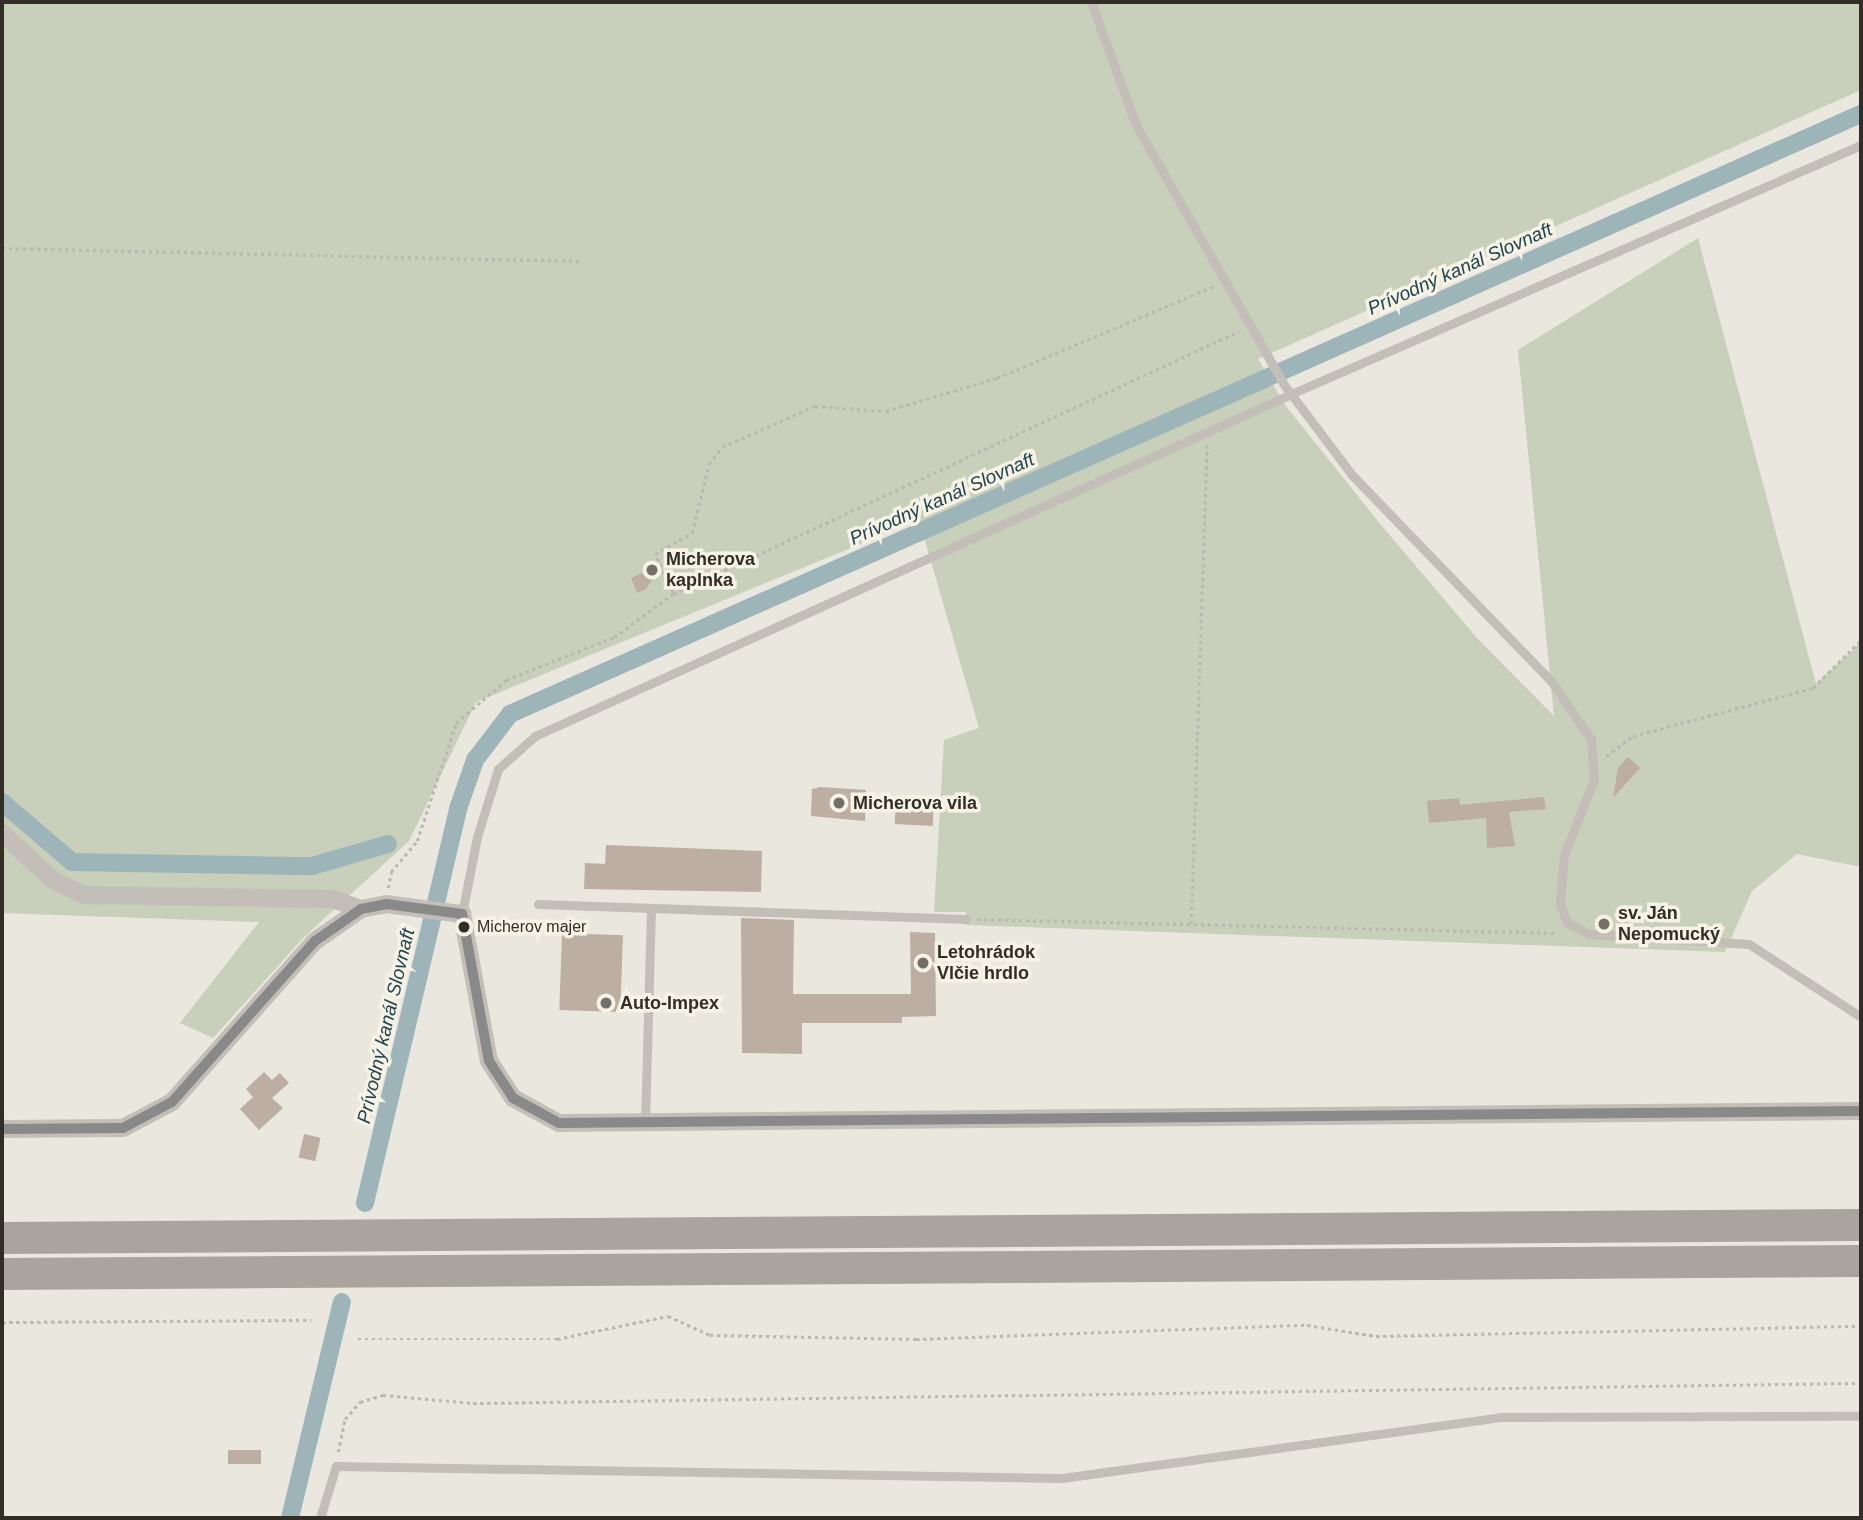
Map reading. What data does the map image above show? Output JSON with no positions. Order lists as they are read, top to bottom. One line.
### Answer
{"water":["Prívodný kanál Slovnaft"],"places":["Micherova kaplnka","Micherova vila","sv. Ján Nepomucký","Micherov majer","Letohrádok Vlčie hrdlo","Auto-Impex"]}
